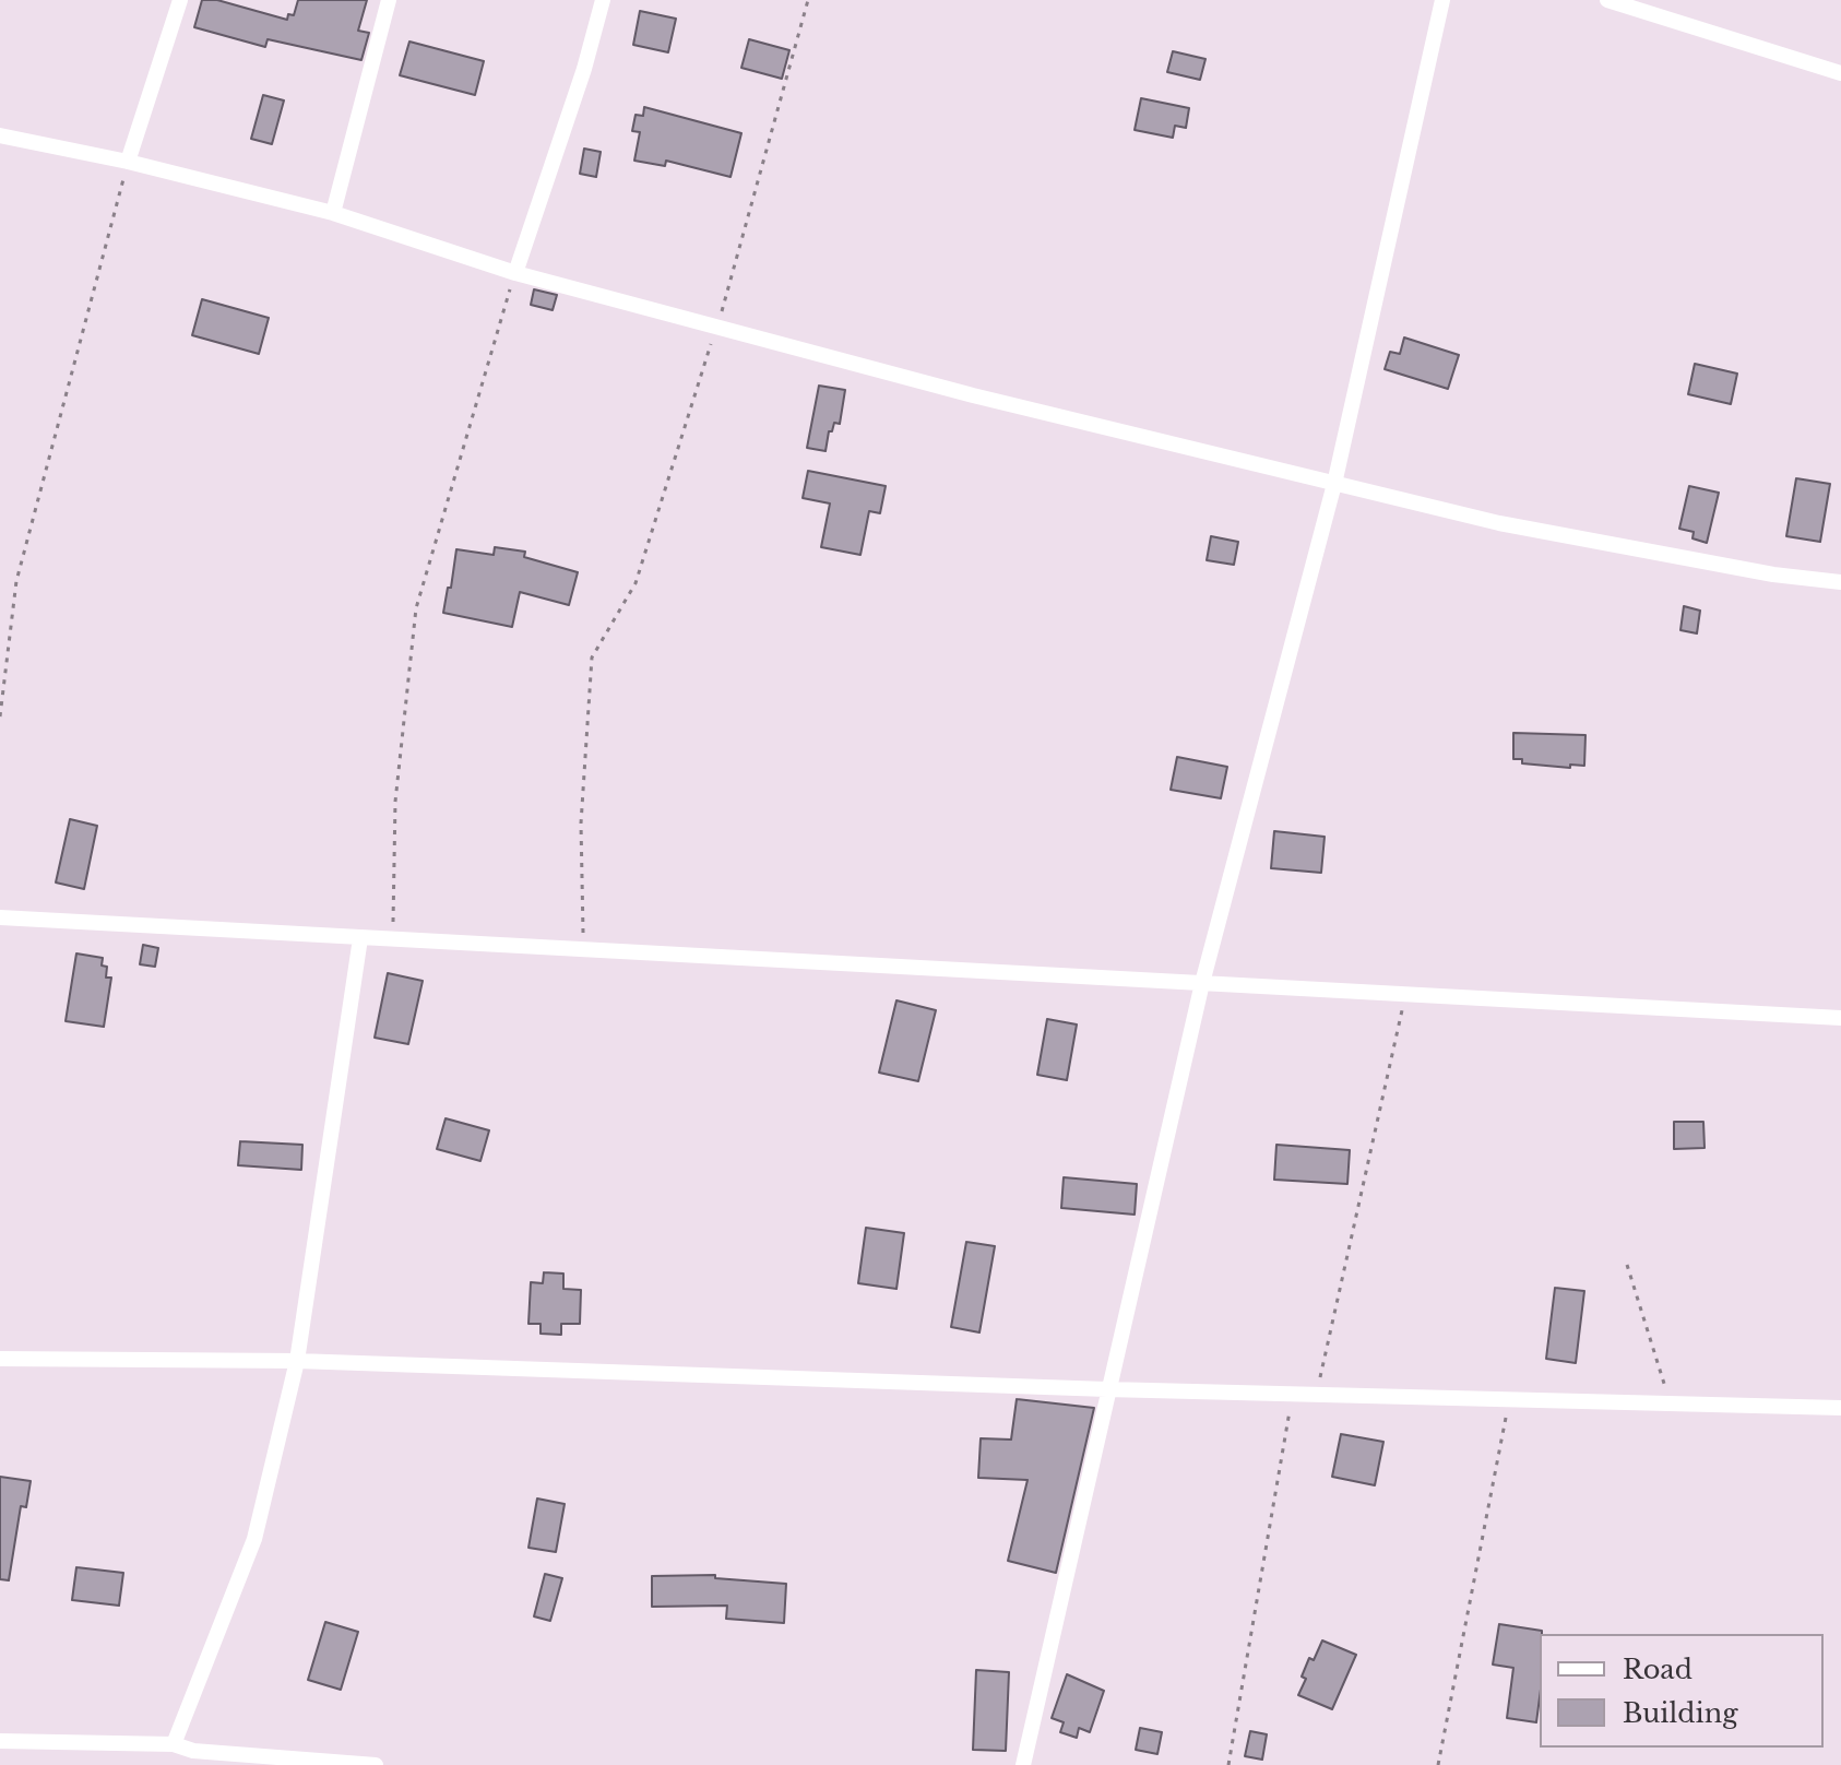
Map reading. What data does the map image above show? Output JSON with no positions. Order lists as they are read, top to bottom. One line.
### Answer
{"legend":["Road","Building"]}
